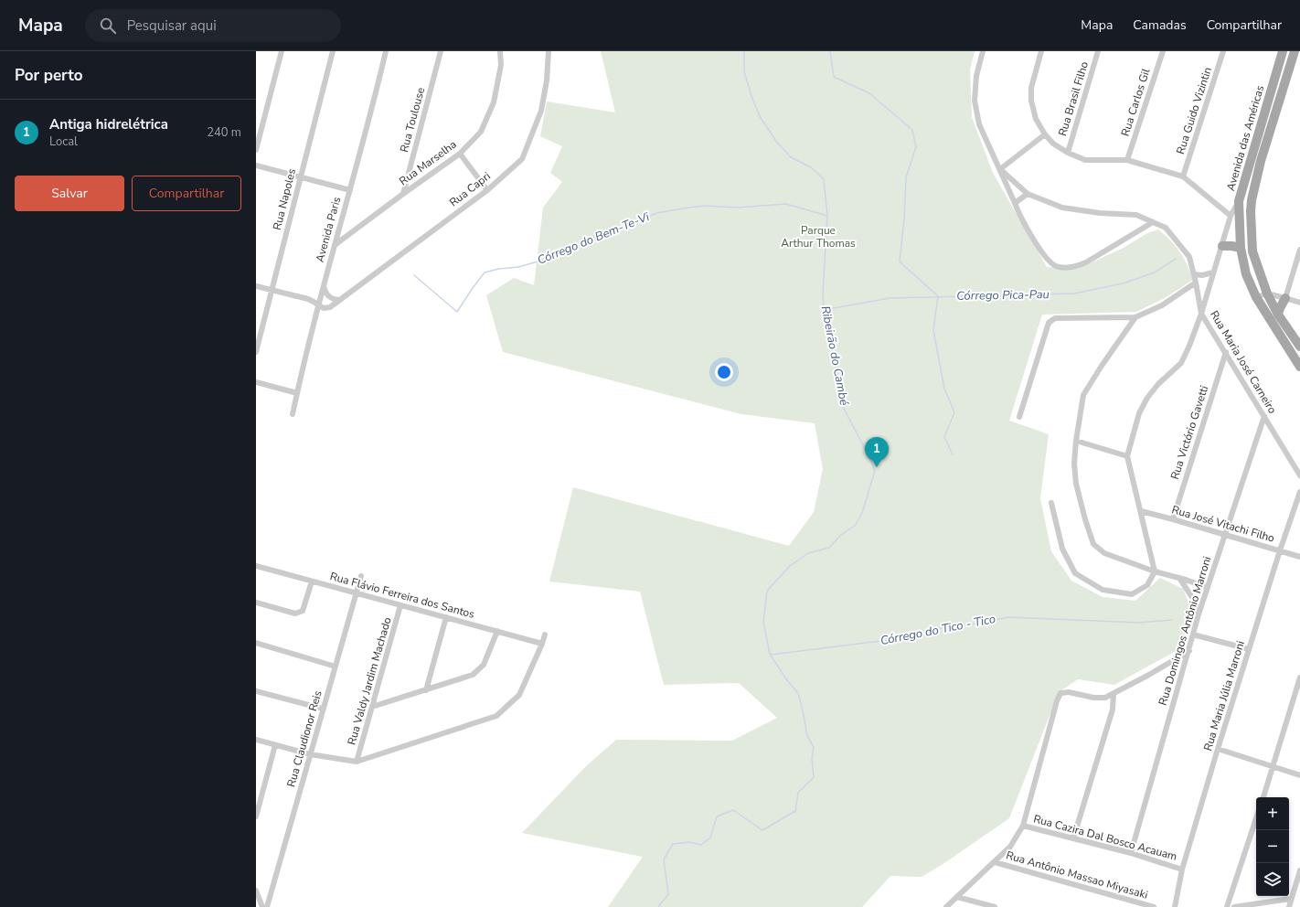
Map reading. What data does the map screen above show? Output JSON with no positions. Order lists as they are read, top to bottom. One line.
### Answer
{"streets":{"main road":["Avenida das Américas"],"street":["Rua Brasil Filho","Rua Carlos Gil","Rua Guido Vizintin","Rua Toulouse","Rua Marselha","Rua Capri","Rua Napoles","Avenida Paris","Rua Maria José Carneiro","Rua Victório Gavetti","Rua José Vitachi Filho","Rua Flávio Ferreira dos Santos","Rua Domingos Antônio Marroni","Rua Valdy Jardim Machado","Rua Maria Júlia Marroni","Rua Claudionor Reis","Rua Cazira Dal Bosco Acauam","Rua Antônio Massao Miyasaki"]},"crossings":[["Rua Toulouse","Rua Marselha"],["Rua Marselha","Avenida Paris"],["Rua Capri","Rua Napoles"],["Rua Capri","Avenida Paris"],["Rua Maria José Carneiro","Rua Victório Gavetti"],["Rua Maria José Carneiro","Rua Domingos Antônio Marroni"],["Rua Victório Gavetti","Rua José Vitachi Filho"],["Rua José Vitachi Filho","Rua Domingos Antônio Marroni"],["Rua José Vitachi Filho","Rua Maria Júlia Marroni"],["Rua Flávio Ferreira dos Santos","Rua Valdy Jardim Machado"],["Rua Flávio Ferreira dos Santos","Rua Claudionor Reis"],["Rua Domingos Antônio Marroni","Rua Cazira Dal Bosco Acauam"],["Rua Maria Júlia Marroni","Rua Cazira Dal Bosco Acauam"]],"water":["Córrego do Bem-Te-Vi","Córrego Pica-Pau","Ribeirão do Cambé","Córrego do Tico - Tico"],"parks":["Parque Arthur Thomas"],"page":{"header":"Mapa","search":"Pesquisar aqui","nav":["Mapa","Camadas","Compartilhar"],"heading":"Por perto","list":[{"mark":"1","name":"Antiga hidrelétrica","note":"Local","value":"240 m"}],"buttons":["Salvar","Compartilhar"],"pins":"1","map_buttons":["+","−"]}}
